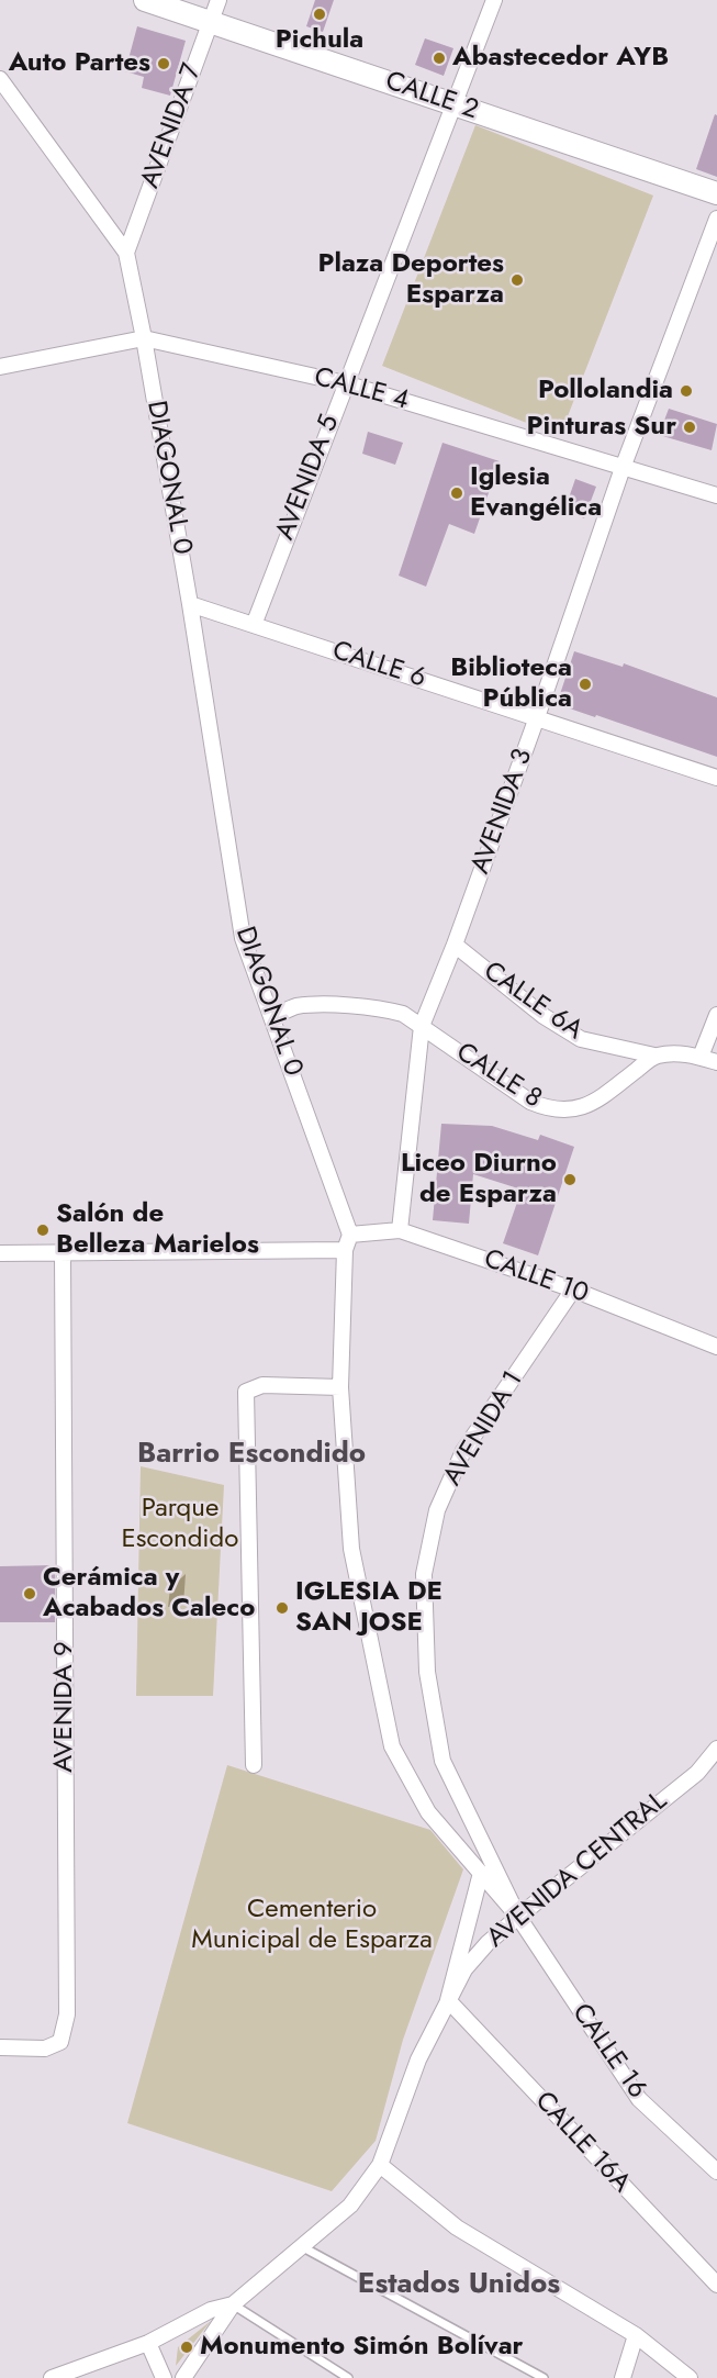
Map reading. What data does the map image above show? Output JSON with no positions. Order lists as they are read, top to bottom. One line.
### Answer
{"streets":{"street":["CALLE 2","AVENIDA 7","CALLE 4","DIAGONAL 0","AVENIDA 5","CALLE 6","AVENIDA 3","CALLE 6A","CALLE 8","CALLE 10","AVENIDA 1","AVENIDA 9","AVENIDA CENTRAL","CALLE 16","CALLE 16A"]},"crossings":[["CALLE 2","AVENIDA 7"],["CALLE 2","AVENIDA 5"],["AVENIDA 7","DIAGONAL 0"],["CALLE 4","DIAGONAL 0"],["CALLE 4","AVENIDA 5"],["CALLE 4","AVENIDA 3"],["DIAGONAL 0","CALLE 6"],["DIAGONAL 0","CALLE 8"],["DIAGONAL 0","CALLE 10"],["AVENIDA 5","CALLE 6"],["CALLE 6","AVENIDA 3"],["AVENIDA 3","CALLE 6A"],["AVENIDA 3","CALLE 8"],["AVENIDA 3","CALLE 10"],["CALLE 6A","CALLE 8"],["CALLE 10","AVENIDA 1"],["AVENIDA 1","AVENIDA CENTRAL"],["AVENIDA 1","CALLE 16"],["AVENIDA CENTRAL","CALLE 16"],["AVENIDA CENTRAL","CALLE 16A"]],"districts":["Barrio Escondido","Estados Unidos"],"parks":["Parque Escondido","Cementerio Municipal de Esparza"],"places":["Pichula","Abastecedor AYB","Auto Partes","Plaza Deportes Esparza","Pollolandia","Pinturas Sur","Iglesia Evangélica","Biblioteca Pública","Liceo Diurno de Esparza","Salón de Belleza Marielos","Cerámica y Acabados Caleco","IGLESIA DE SAN JOSE","Monumento Simón Bolívar"]}
